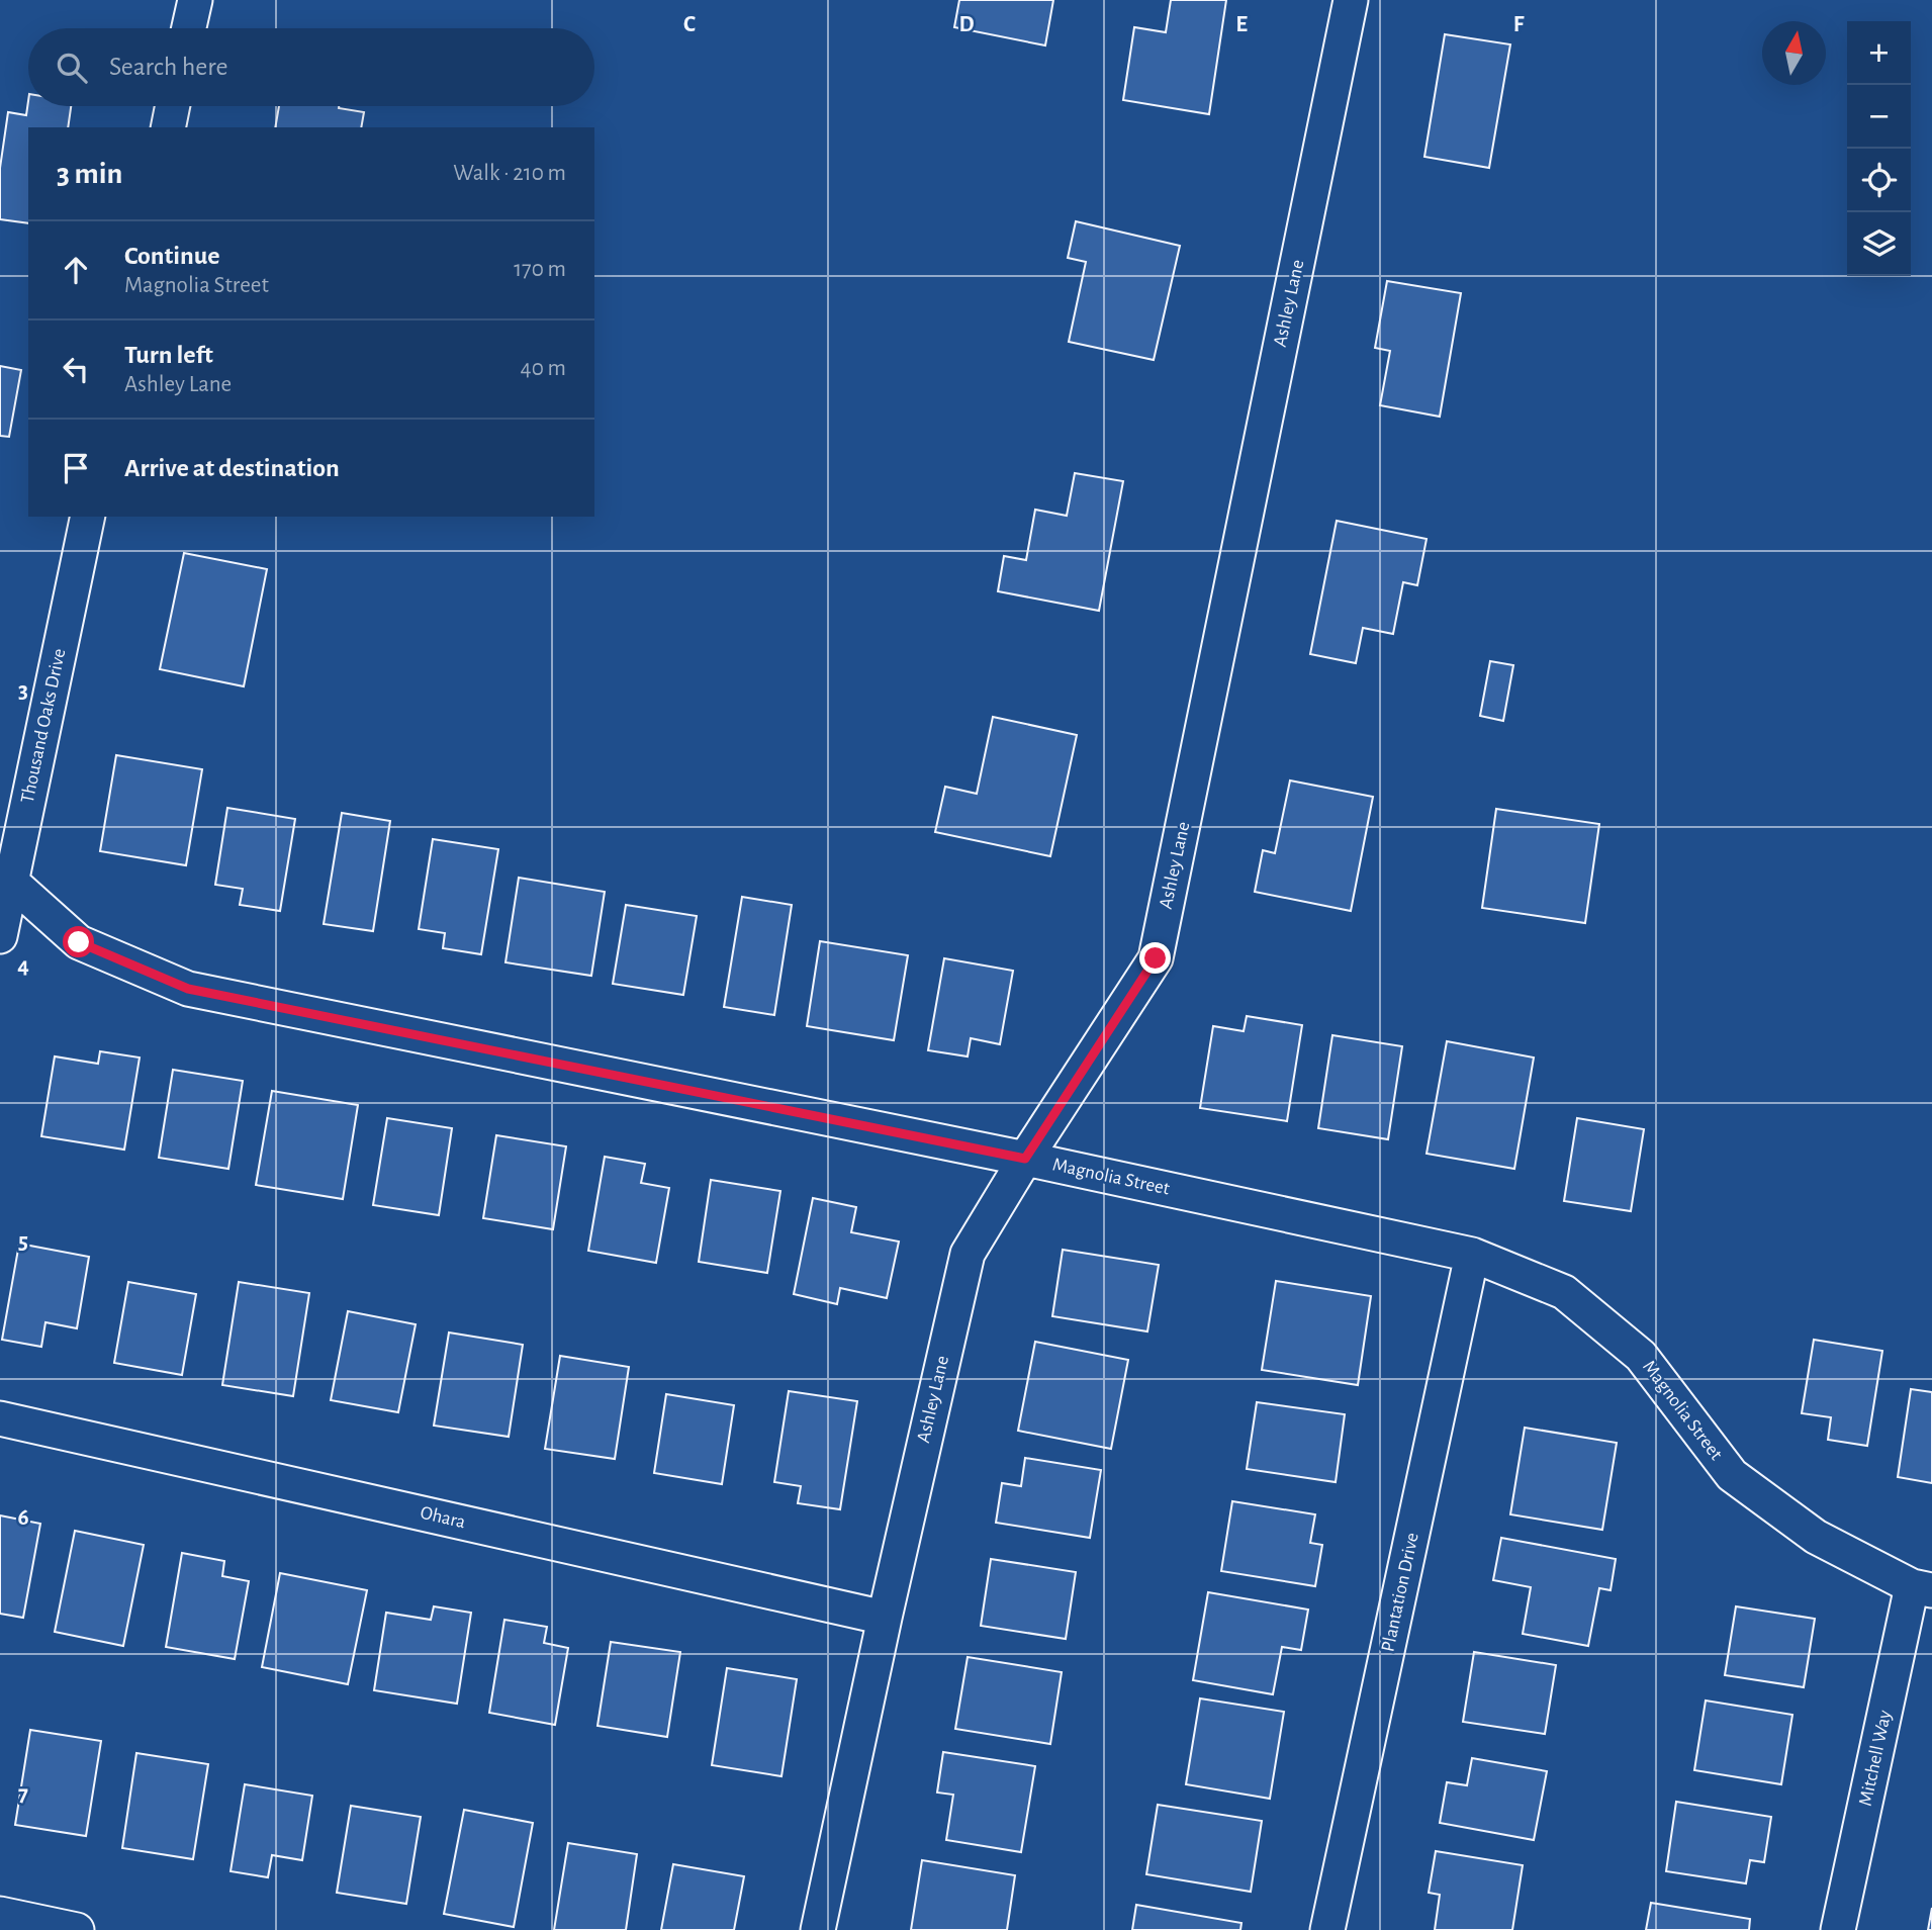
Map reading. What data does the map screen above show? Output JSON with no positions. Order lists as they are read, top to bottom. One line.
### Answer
{"streets":{"street":["Ashley Lane","Thousand Oaks Drive","Magnolia Street","Ohara","Plantation Drive","Mitchell Way"]},"crossings":[["Ashley Lane","Magnolia Street"],["Ashley Lane","Ohara"],["Thousand Oaks Drive","Magnolia Street"],["Magnolia Street","Plantation Drive"],["Magnolia Street","Mitchell Way"]],"north":"top","page":{"map_buttons":["+","−"],"search":"Search here","heading":["3 min","Walk · 210 m"],"list":[["Continue","Magnolia Street","170 m"],["Turn left","Ashley Lane","40 m"],"Arrive at destination"]},"grid":{"columns":["C","D","E","F"],"rows":["3","4","5","6","7"]}}
